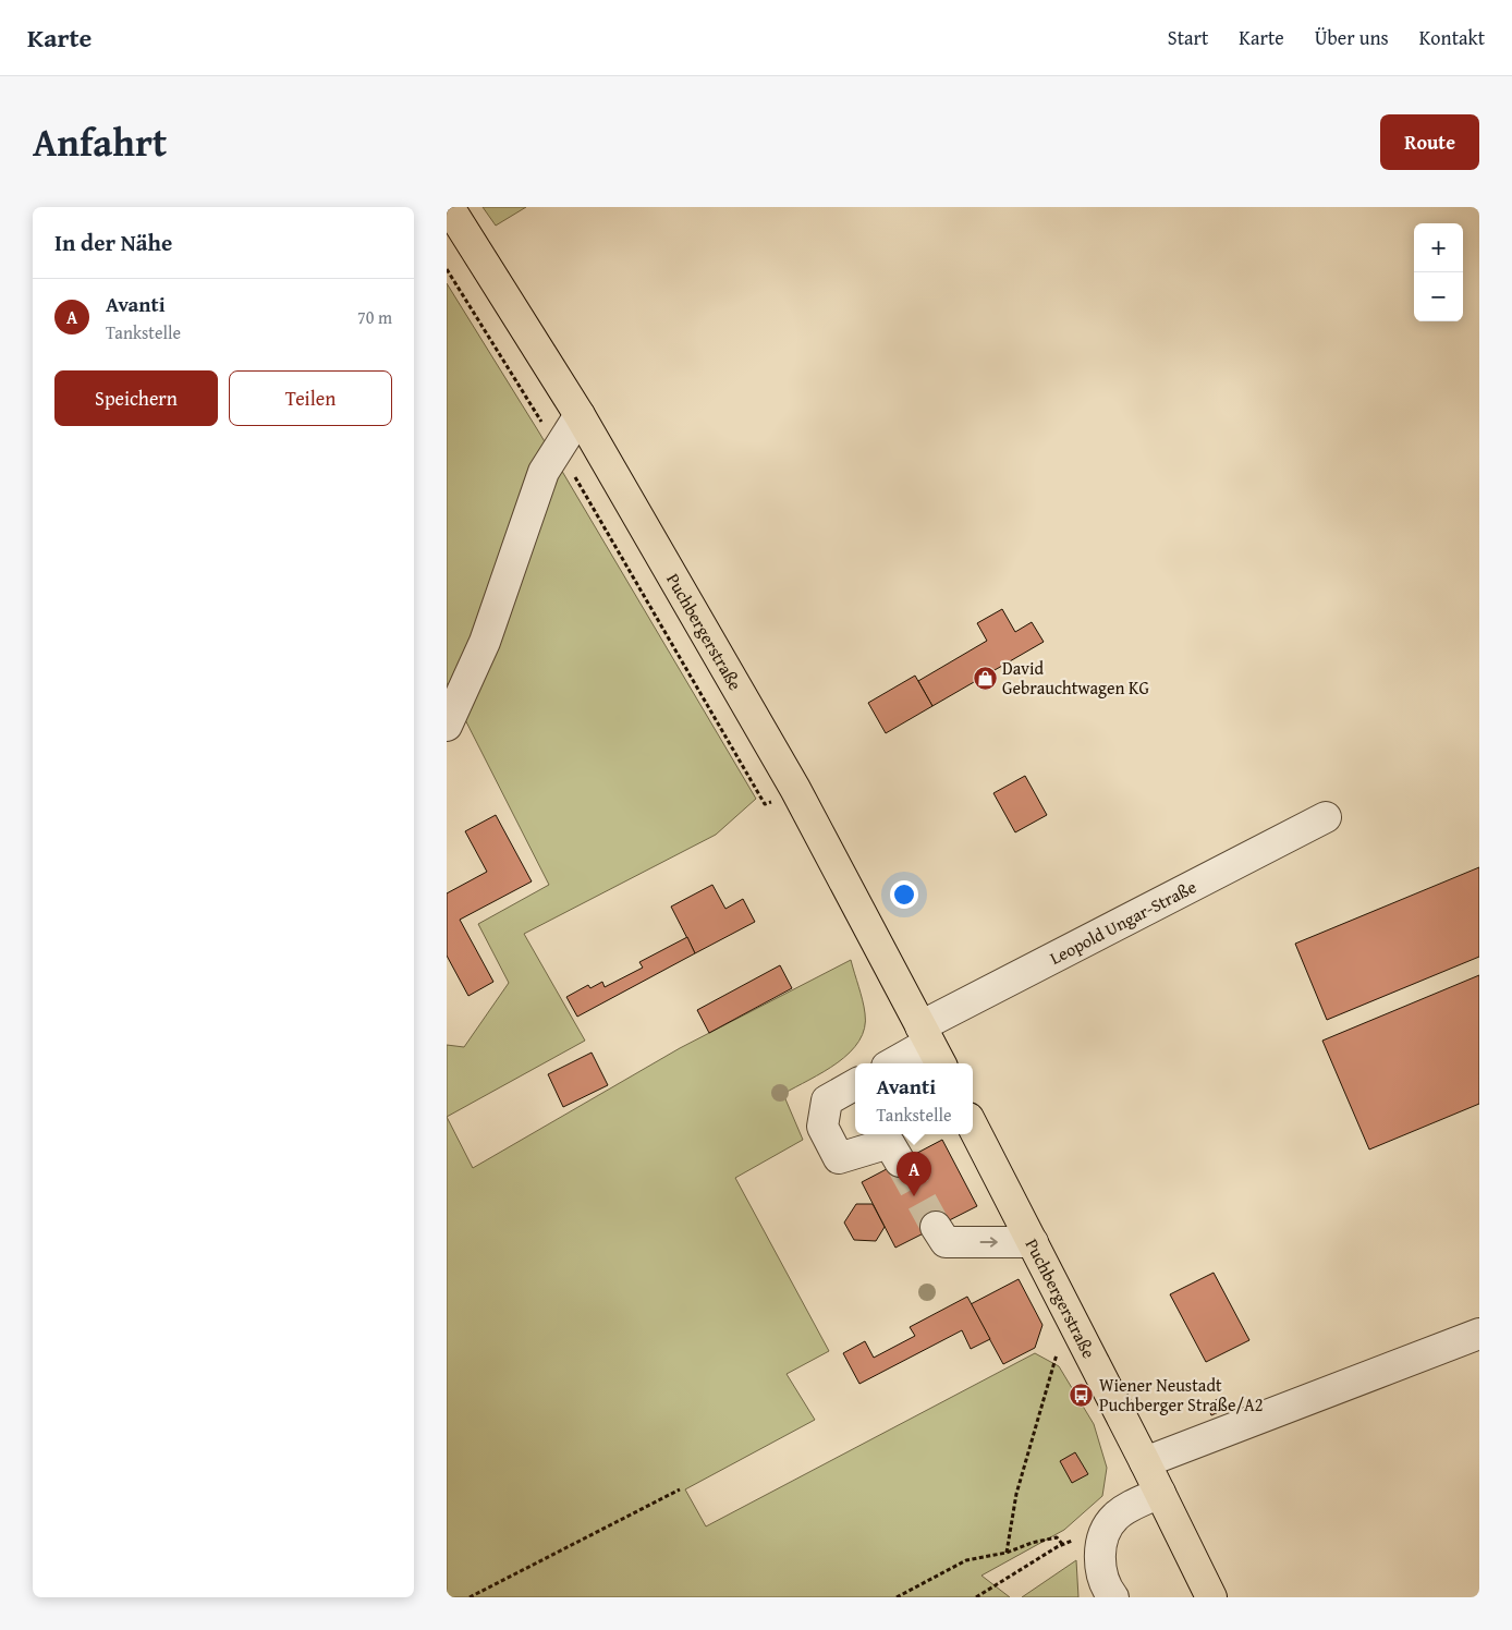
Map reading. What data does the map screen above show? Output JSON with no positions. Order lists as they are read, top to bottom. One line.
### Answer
{"streets":{"main road":["Puchbergerstraße"],"street":["Leopold Ungar-Straße"]},"crossings":[["Puchbergerstraße","Leopold Ungar-Straße"]],"places":{"shop":["David Gebrauchtwagen KG"],"bus stop":["Wiener Neustadt Puchberger Straße/A2"]},"page":{"header":"Karte","nav":["Start","Karte","Über uns","Kontakt"],"title":"Anfahrt","buttons":["Route",["Speichern","Teilen"]],"heading":"In der Nähe","map_buttons":["+","−"],"list":[{"mark":"A","name":"Avanti","note":"Tankstelle","value":"70 m"}],"popup":["Avanti","Tankstelle"],"pins":"A"}}
